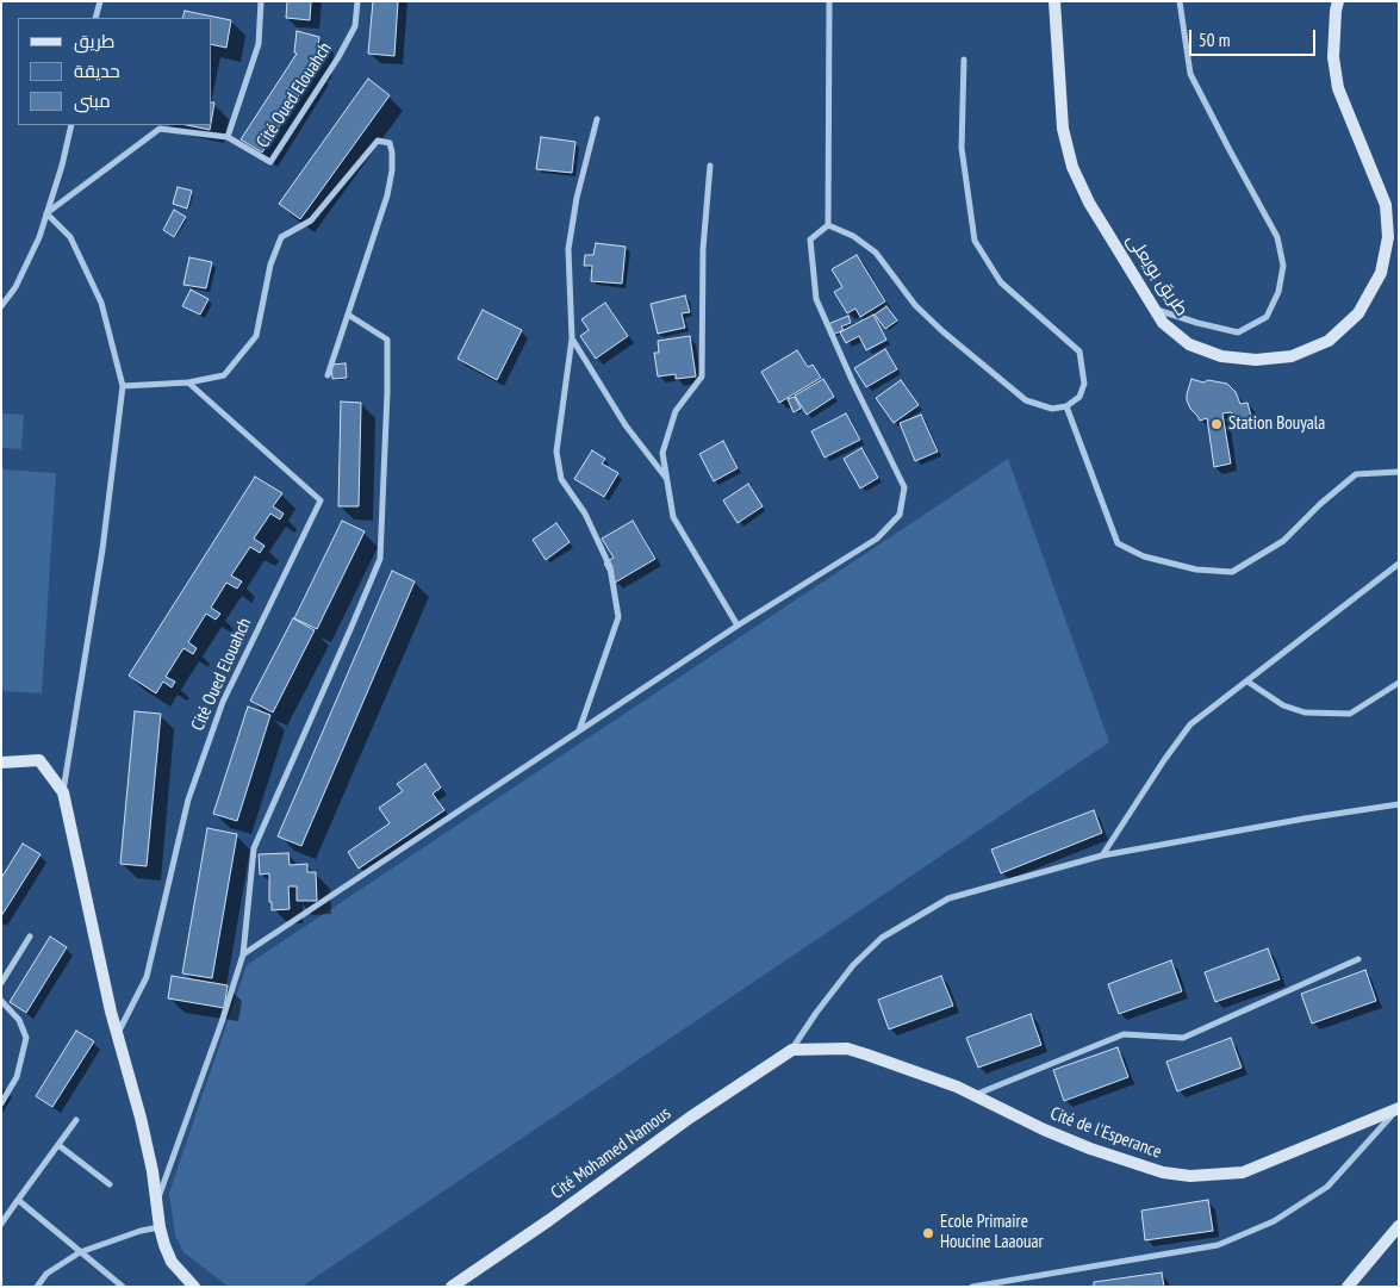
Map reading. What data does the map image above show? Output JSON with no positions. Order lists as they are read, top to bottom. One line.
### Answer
{"streets":{"main road":["طريق بويعلى","Cité de l'Esperance","Cité Mohamed Namous"],"street":["Cité Oued Elouahch"]},"crossings":[["Cité de l'Esperance","Cité Mohamed Namous"]],"places":["Station Bouyala","Ecole Primaire Houcine Laaouar"],"legend":["طريق","حديقة","مبنى"],"scale_bar":"50 m"}
